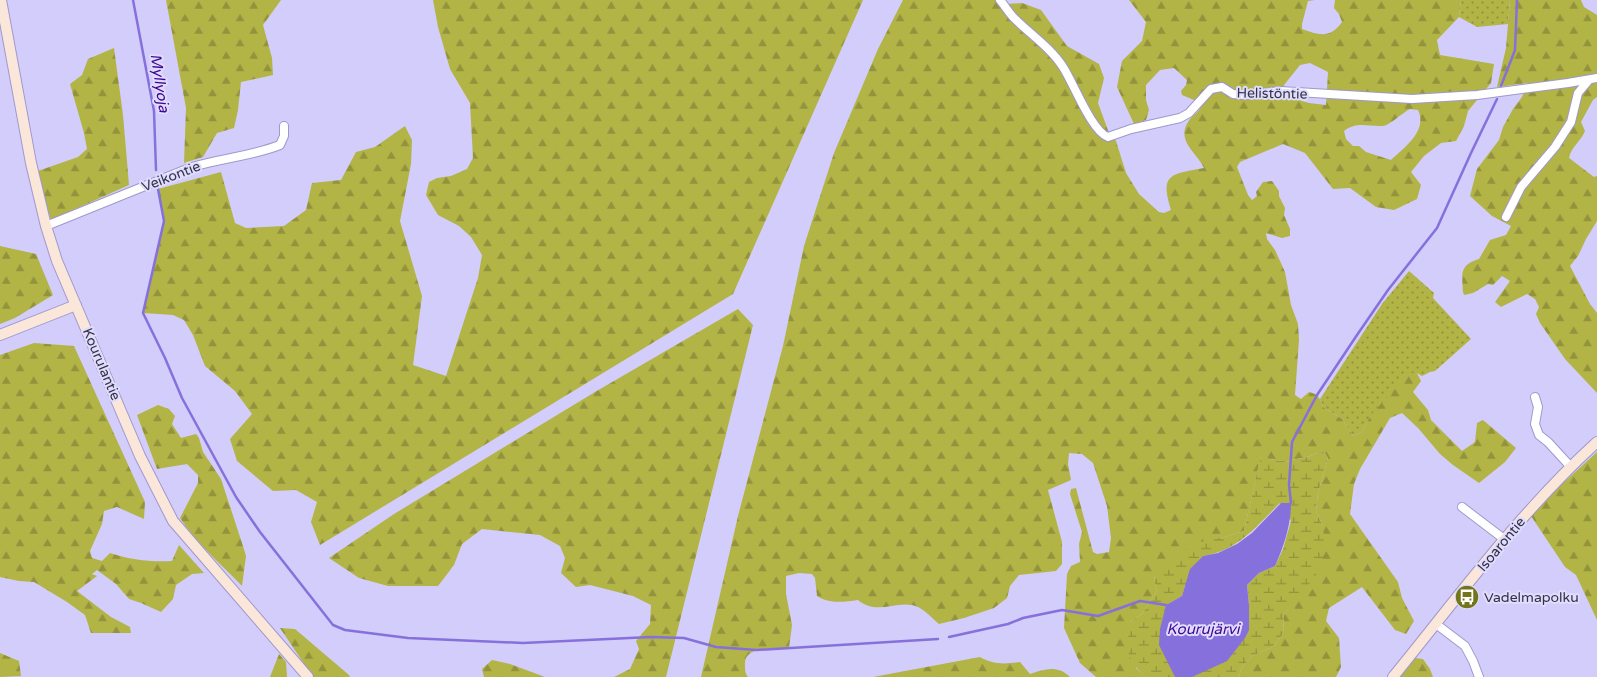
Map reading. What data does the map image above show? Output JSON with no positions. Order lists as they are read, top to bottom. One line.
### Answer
{"streets":{"street":["Helistöntie","Veikontie","Kourulantie","Isoarontie"]},"crossings":[["Veikontie","Kourulantie"]],"water":["Myllyoja","Kourujärvi"],"places":{"bus stop":["Vadelmapolku"]}}
